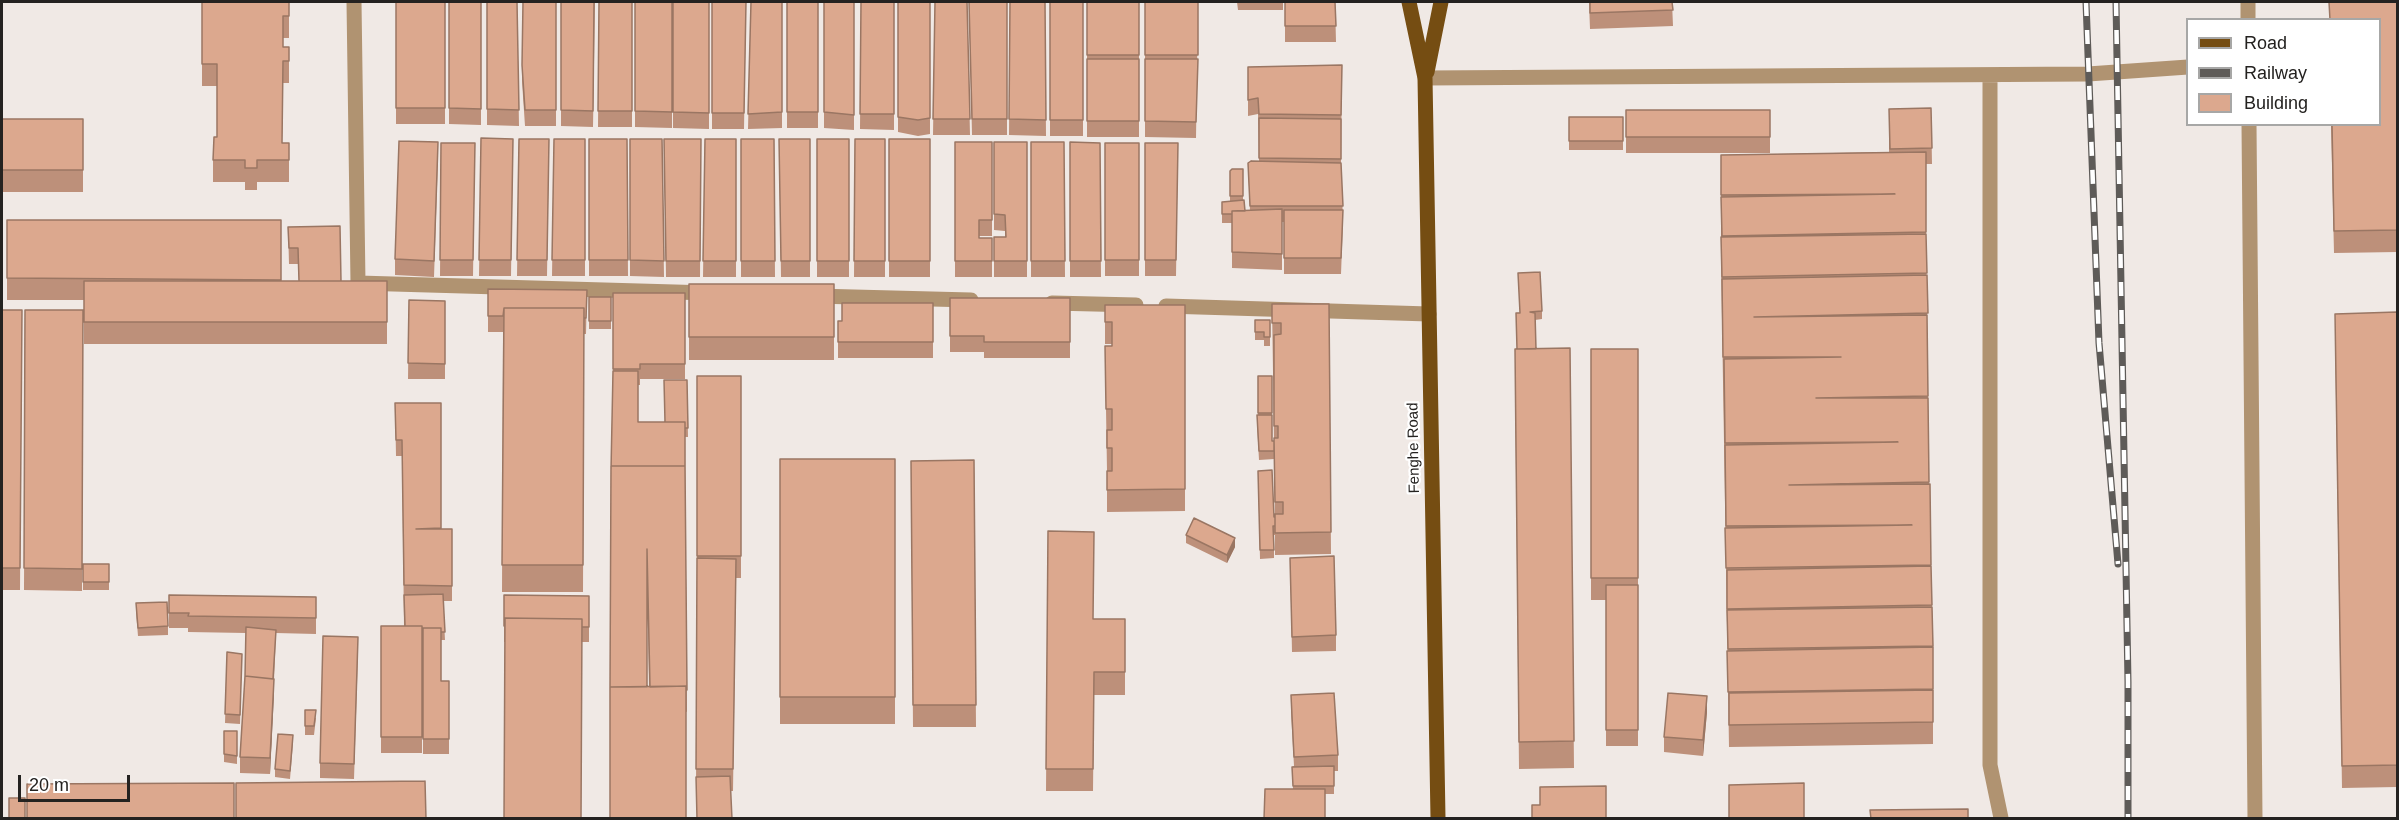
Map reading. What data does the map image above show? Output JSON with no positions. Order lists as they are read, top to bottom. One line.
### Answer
{"streets":{"main road":["Fenghe Road"]},"legend":["Road","Railway","Building"],"scale_bar":"20 m"}
